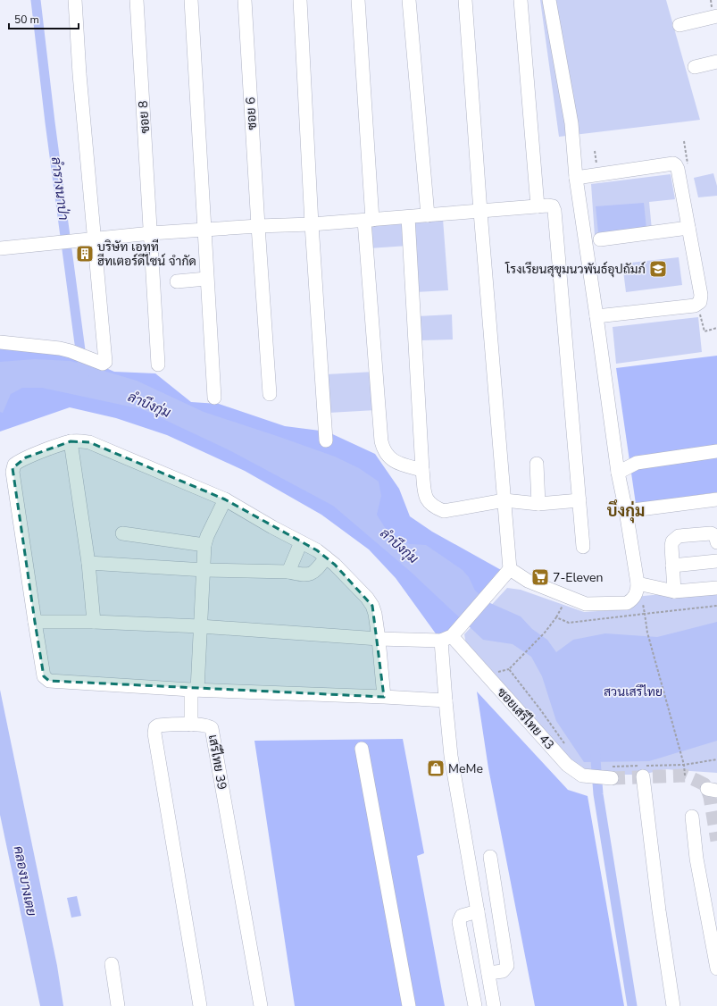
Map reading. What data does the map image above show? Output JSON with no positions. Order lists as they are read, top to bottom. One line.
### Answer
{"streets":{"street":["ซอย 6","ซอย 8","ซอยเสรีไทย 43","เสรีไทย 39"]},"districts":["บึงกุ่ม"],"water":["ลำรางนาป่า","ลำบึงกุ่ม","คลองบางเตย"],"parks":["สวนเสรีไทย"],"places":{"building":["บริษัท เอทูที ฮีทเตอร์ดีไซน์ จำกัด"],"school or university":["โรงเรียนสุขุมนวพันธ์อุปถัมภ์"],"supermarket":["7-Eleven"],"shop":["MeMe"]},"scale_bar":"50 m"}
